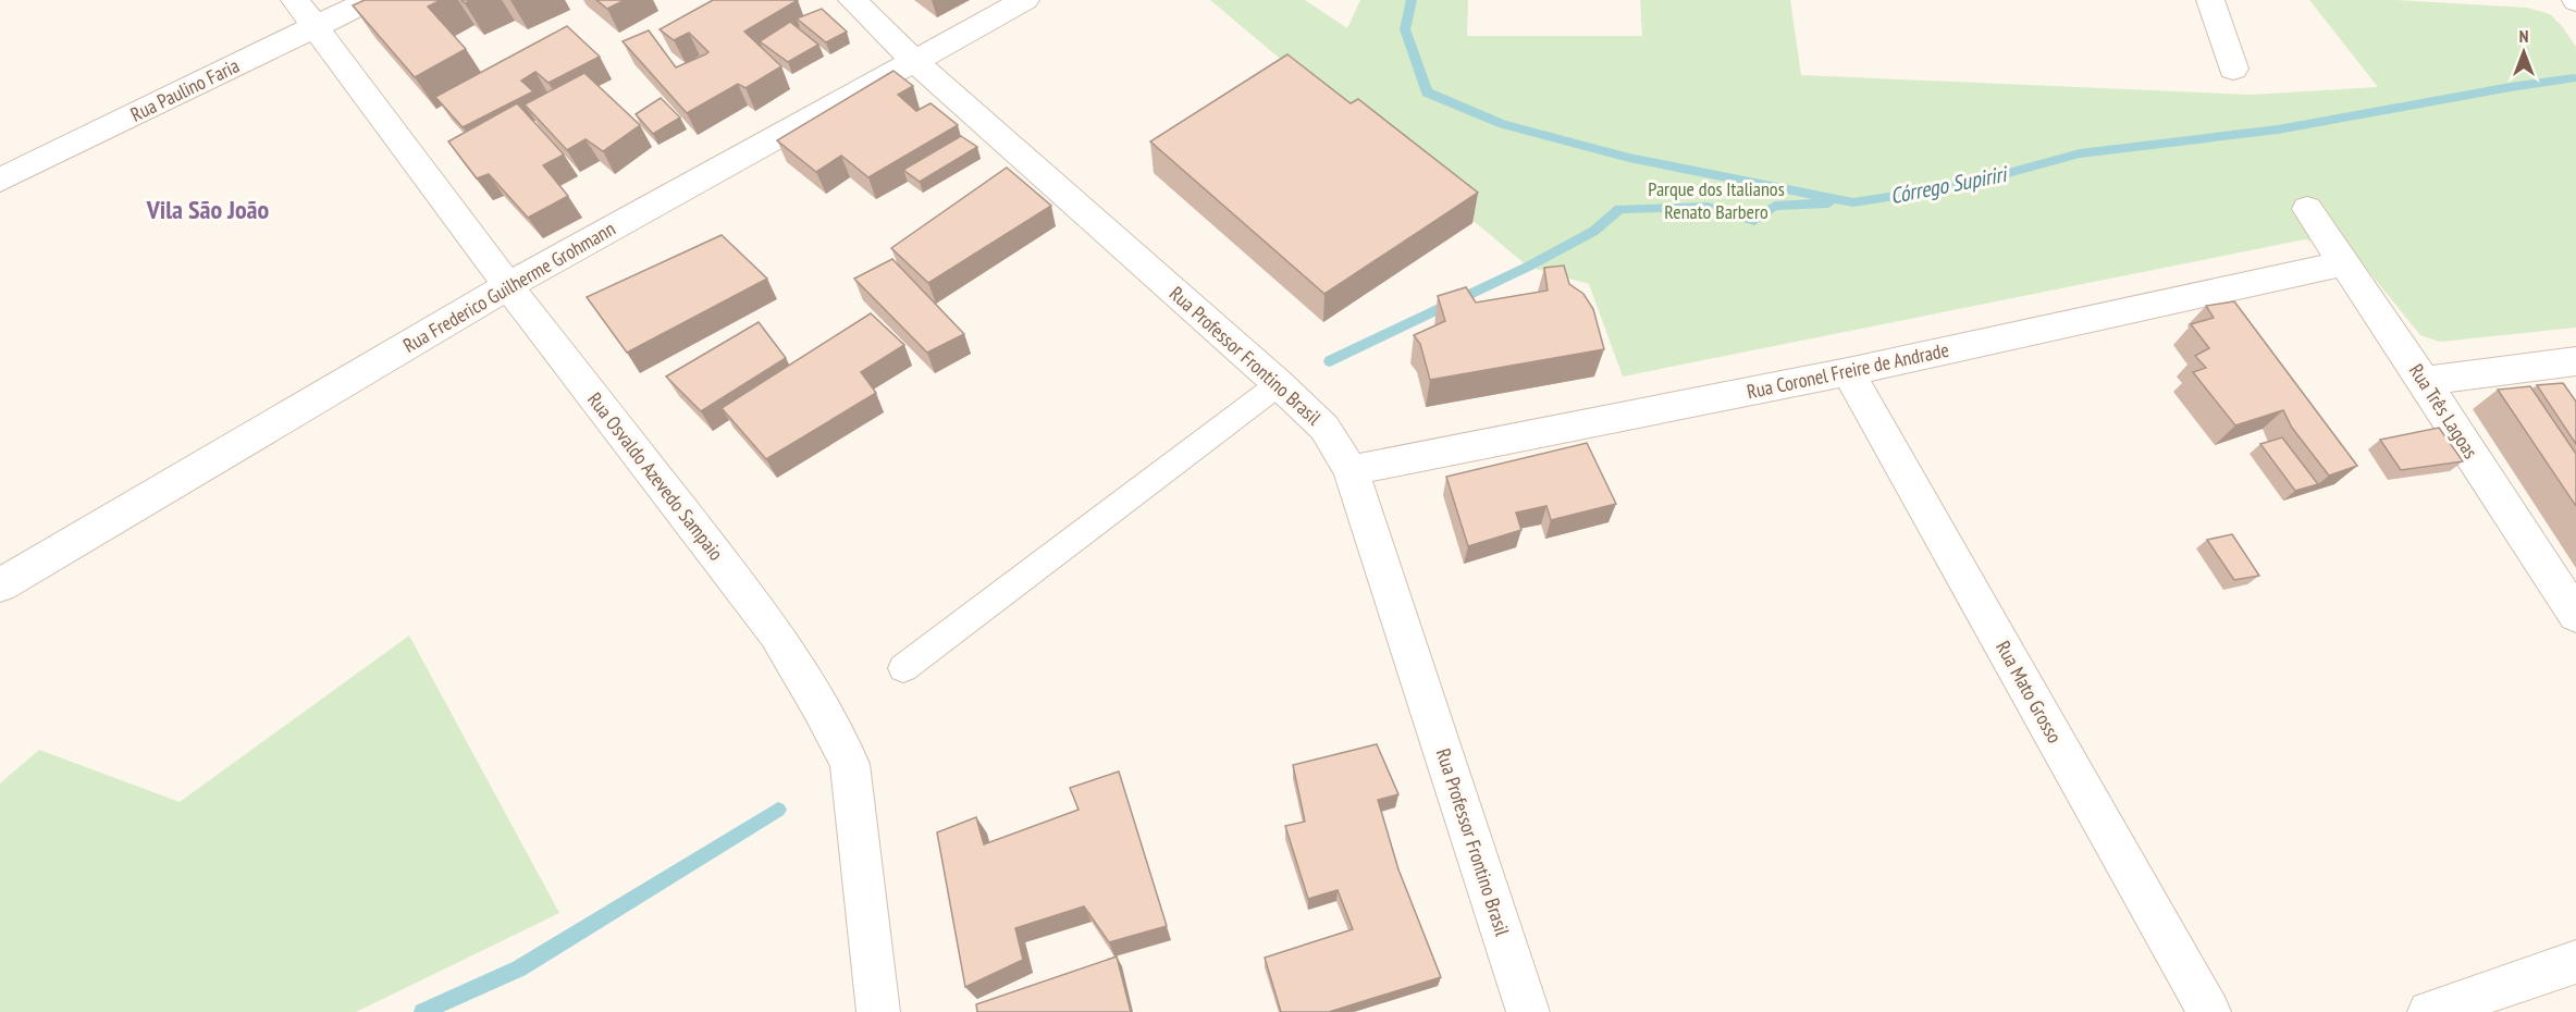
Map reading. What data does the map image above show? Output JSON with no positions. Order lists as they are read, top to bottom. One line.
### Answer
{"streets":{"street":["Rua Paulino Faria","Rua Frederico Guilherme Grohmann","Rua Professor Frontino Brasil","Rua Coronel Freire de Andrade","Rua Três Lagoas","Rua Osvaldo Azevedo Sampaio","Rua Mato Grosso"]},"crossings":[["Rua Paulino Faria","Rua Osvaldo Azevedo Sampaio"],["Rua Frederico Guilherme Grohmann","Rua Professor Frontino Brasil"],["Rua Frederico Guilherme Grohmann","Rua Osvaldo Azevedo Sampaio"],["Rua Professor Frontino Brasil","Rua Coronel Freire de Andrade"],["Rua Coronel Freire de Andrade","Rua Três Lagoas"],["Rua Coronel Freire de Andrade","Rua Mato Grosso"]],"districts":["Vila São João"],"water":["Córrego Supiriri"],"parks":["Parque dos Italianos Renato Barbero"],"north":"top"}
